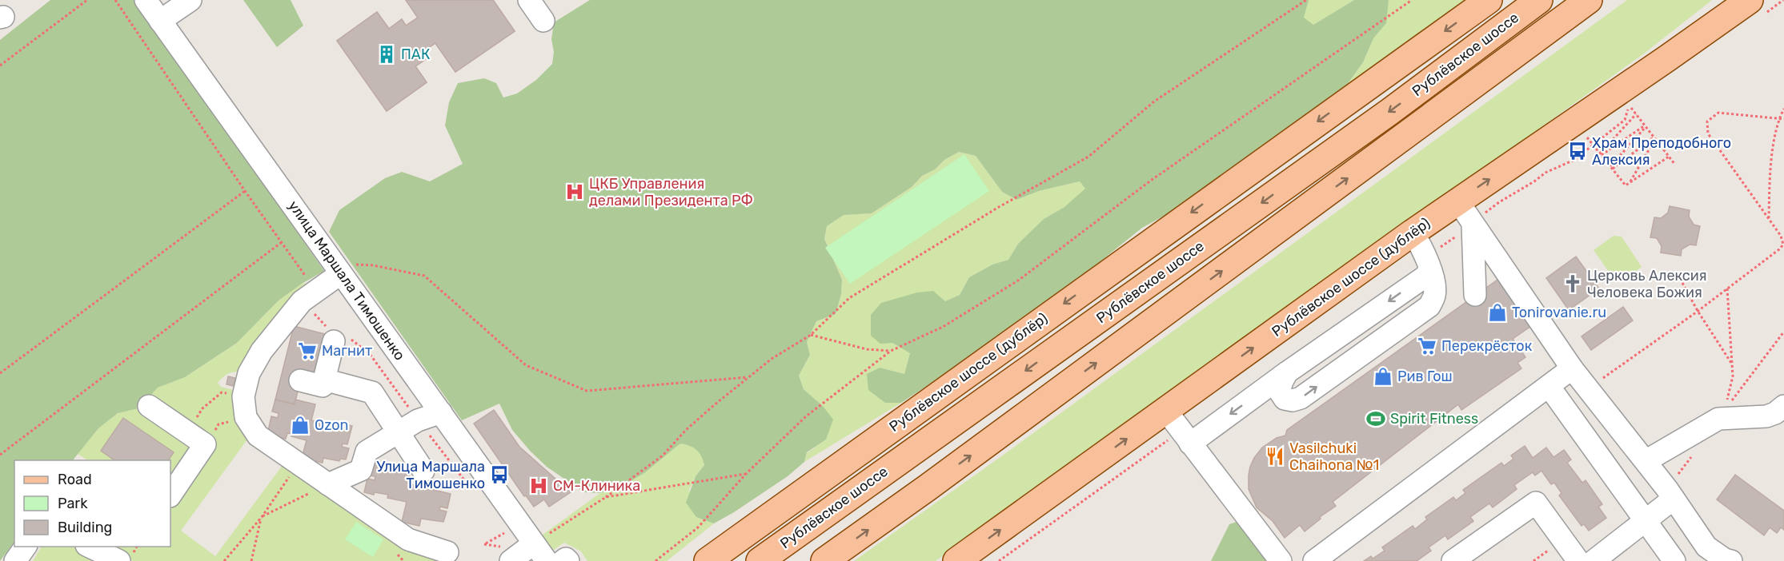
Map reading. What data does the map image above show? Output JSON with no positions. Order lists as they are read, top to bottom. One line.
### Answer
{"streets":{"main road":["Рублёвское шоссе","Рублёвское шоссе (дублёр)"],"street":["улица Маршала Тимошенко"]},"places":{"building":["ПАК"],"bus stop":["Храм Преподобного Алексия","Улица Маршала Тимошенко"],"hospital":["ЦКБ Управления делами Президента РФ","СМ-Клиника"],"church":["Церковь Алексия Человека Божия"],"shop":["Tonirovanie.ru","Рив Гош","Ozon"],"supermarket":["Перекрёсток","Магнит"],"sports":["Spirit Fitness"],"restaurant":["Vasilchuki Chaihona №1"]},"legend":["Road","Park","Building"]}
